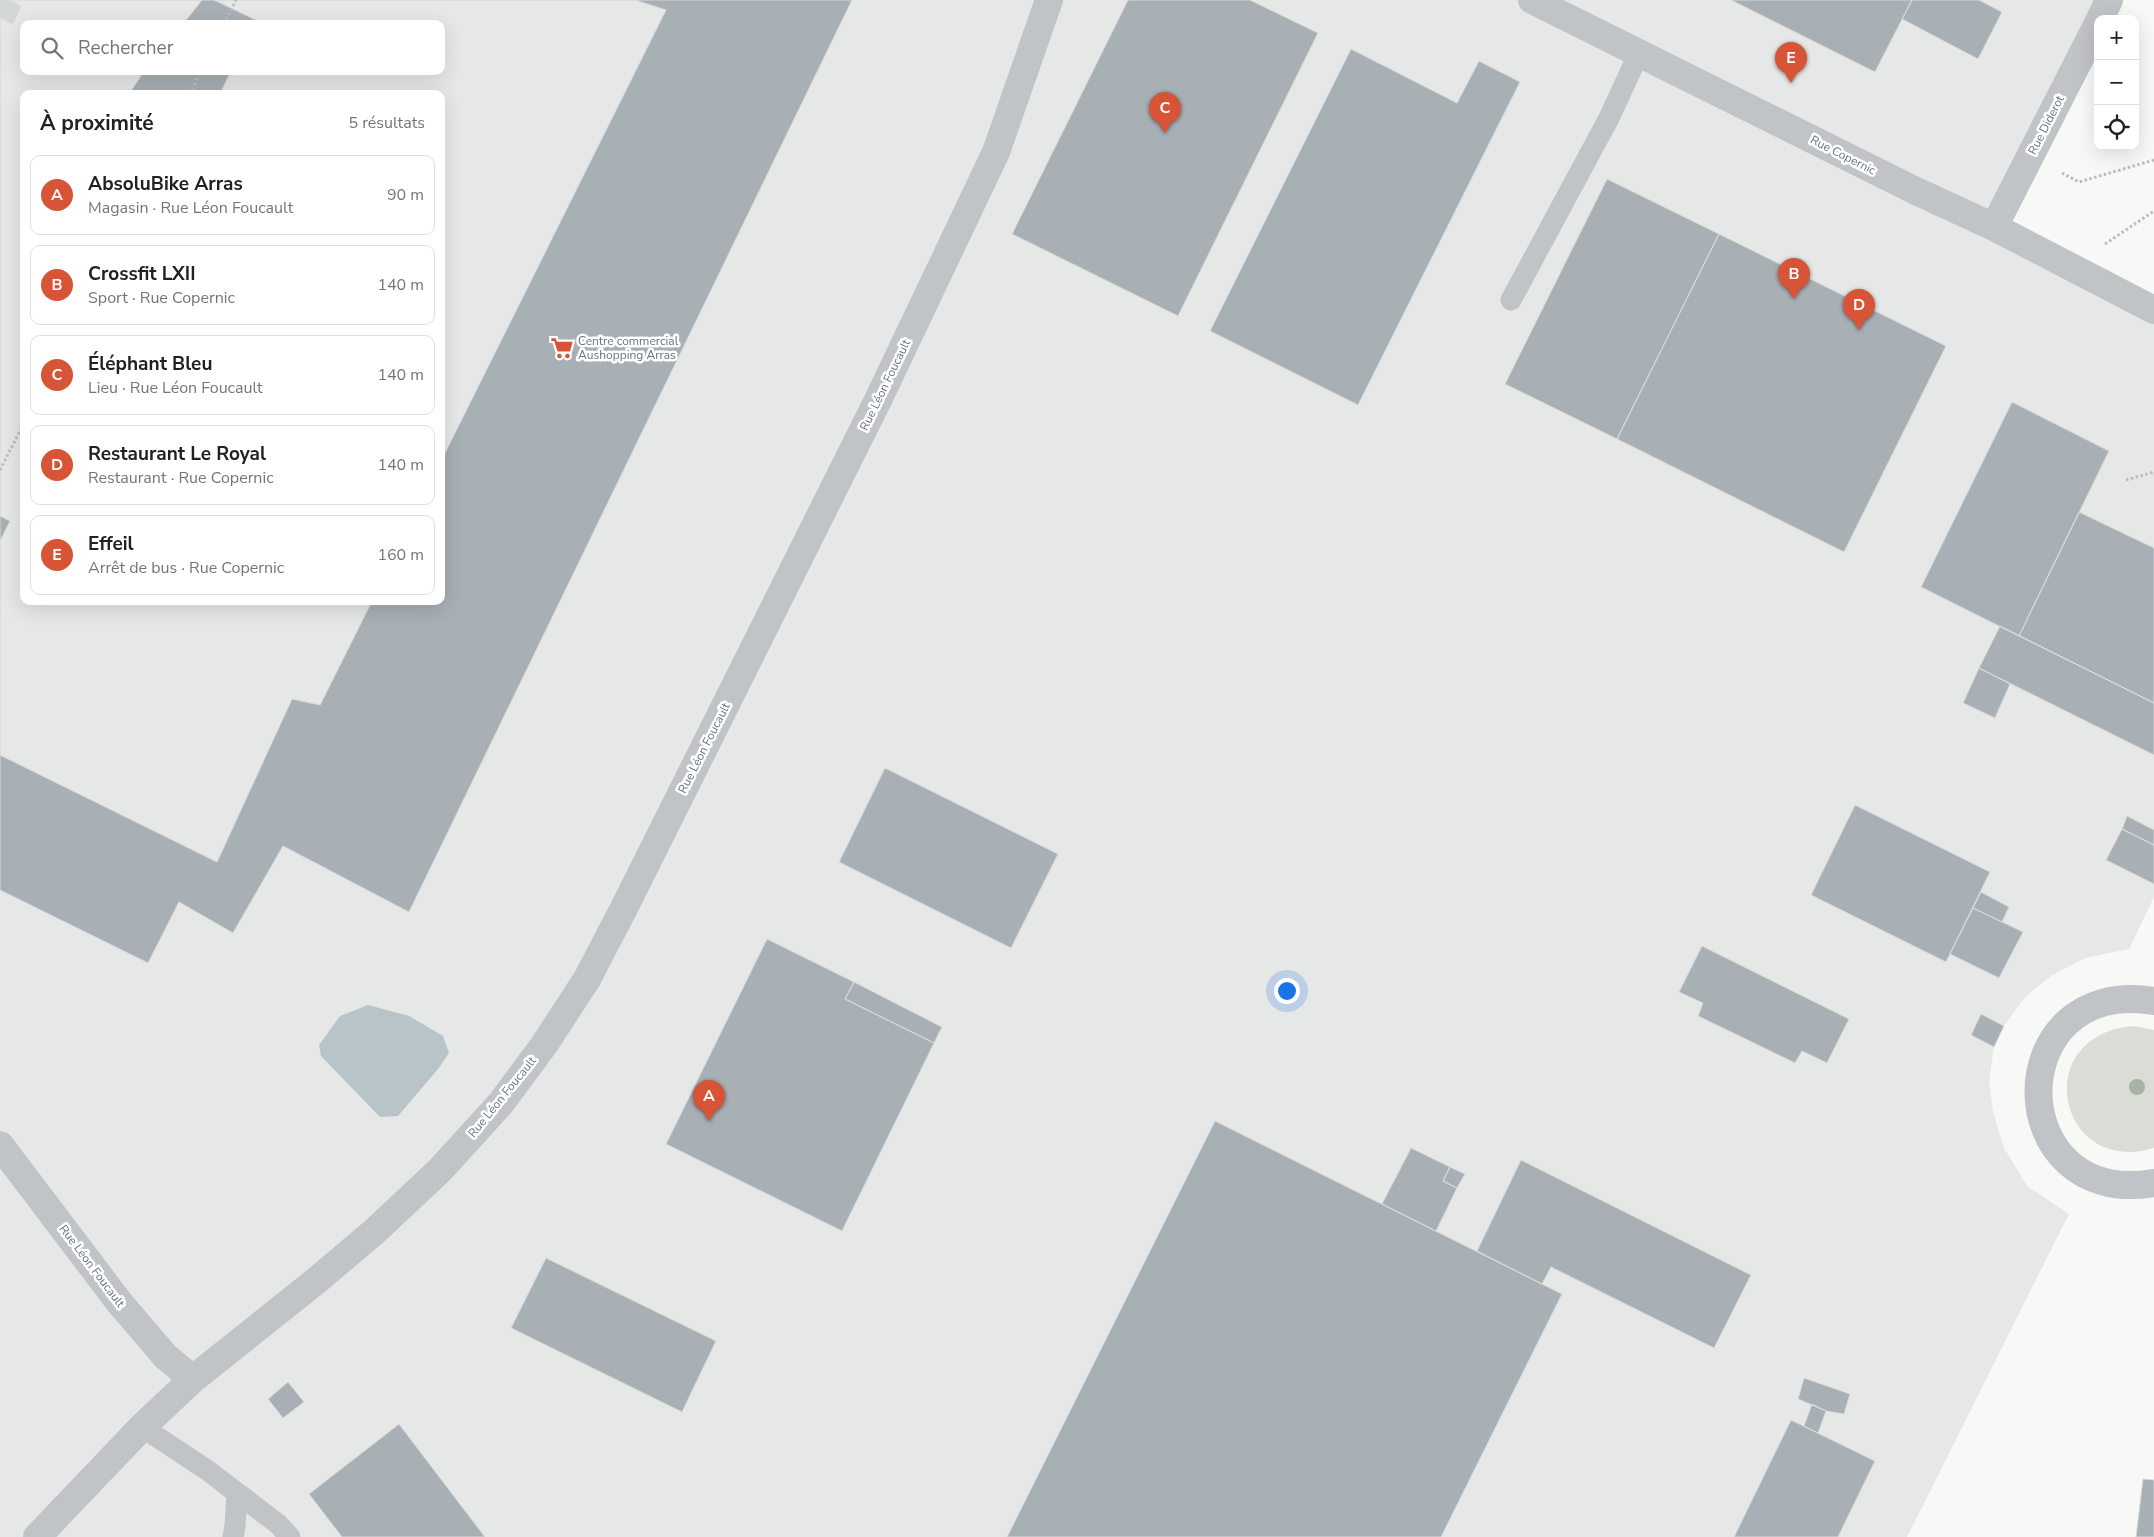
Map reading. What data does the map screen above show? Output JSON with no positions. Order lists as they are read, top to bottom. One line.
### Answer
{"streets":{"street":["Rue Diderot","Rue Copernic","Rue Léon Foucault"]},"crossings":[["Rue Diderot","Rue Copernic"]],"places":{"supermarket":["Centre commercial Aushopping Arras"]},"page":{"map_buttons":["+","−"],"search":"Rechercher","pins":["E","C","B","D","A"],"heading":["À proximité","5 résultats"],"list":[{"mark":"A","name":"AbsoluBike Arras","note":"Magasin · Rue Léon Foucault","value":"90 m"},{"mark":"B","name":"Crossfit LXII","note":"Sport · Rue Copernic","value":"140 m"},{"mark":"C","name":"Éléphant Bleu","note":"Lieu · Rue Léon Foucault","value":"140 m"},{"mark":"D","name":"Restaurant Le Royal","note":"Restaurant · Rue Copernic","value":"140 m"},{"mark":"E","name":"Effeil","note":"Arrêt de bus · Rue Copernic","value":"160 m"}]}}
